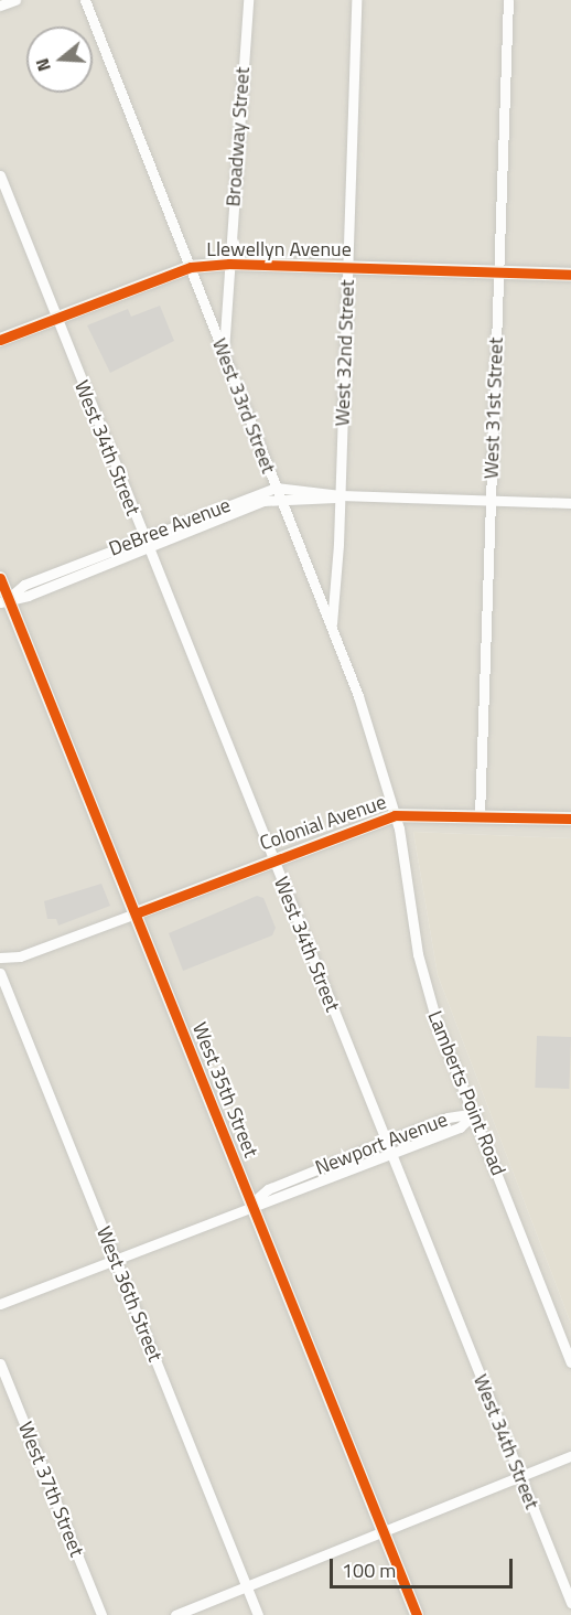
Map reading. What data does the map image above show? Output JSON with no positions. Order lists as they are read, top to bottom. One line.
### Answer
{"streets":{"street":["Broadway Street","Llewellyn Avenue","West 32nd Street","West 33rd Street","West 31st Street","West 34th Street","DeBree Avenue","Colonial Avenue","West 35th Street","Lamberts Point Road","Newport Avenue","West 36th Street","West 37th Street"]},"crossings":[["Broadway Street","Llewellyn Avenue"],["Broadway Street","West 33rd Street"],["Llewellyn Avenue","West 32nd Street"],["Llewellyn Avenue","West 33rd Street"],["Llewellyn Avenue","West 31st Street"],["Llewellyn Avenue","West 34th Street"],["West 32nd Street","West 33rd Street"],["West 32nd Street","DeBree Avenue"],["West 33rd Street","DeBree Avenue"],["West 33rd Street","Colonial Avenue"],["West 33rd Street","Lamberts Point Road"],["West 31st Street","DeBree Avenue"],["West 31st Street","Colonial Avenue"],["West 34th Street","DeBree Avenue"],["West 34th Street","Colonial Avenue"],["West 34th Street","Newport Avenue"],["DeBree Avenue","West 35th Street"],["Colonial Avenue","West 35th Street"],["Colonial Avenue","Lamberts Point Road"],["West 35th Street","Newport Avenue"],["Lamberts Point Road","Newport Avenue"],["Newport Avenue","West 36th Street"]],"scale_bar":"100 m","north":"left"}
